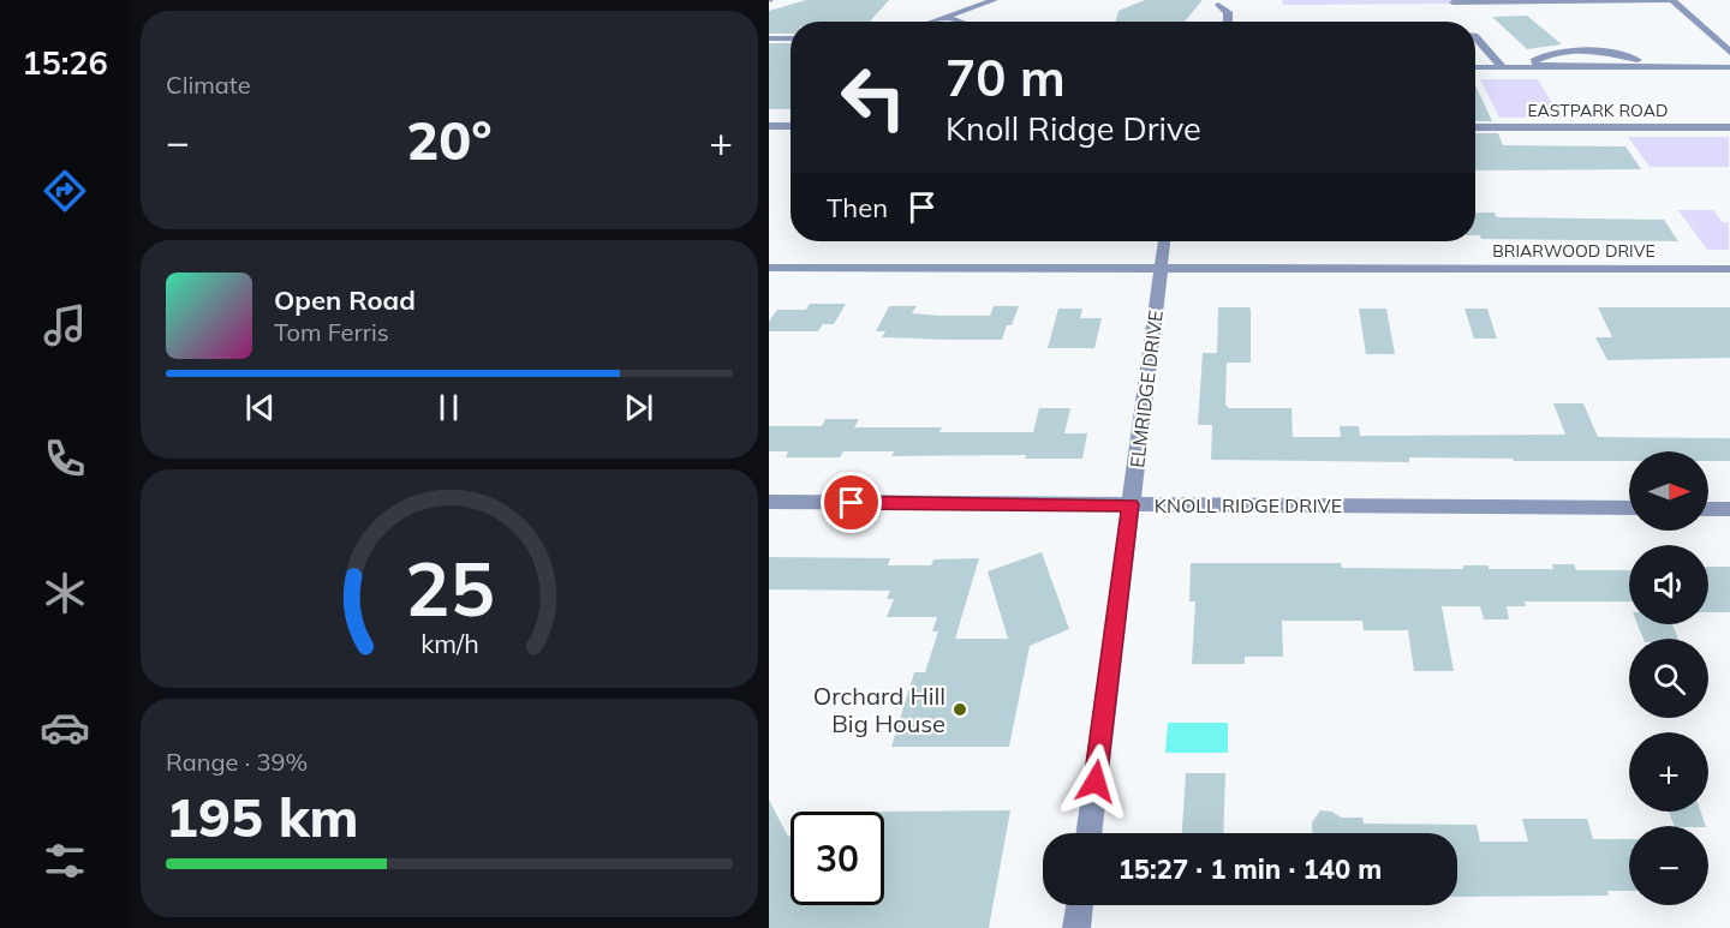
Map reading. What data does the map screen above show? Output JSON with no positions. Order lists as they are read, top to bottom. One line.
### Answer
{"streets":{"street":["EASTPARK ROAD","BRIARWOOD DRIVE","ELMRIDGE DRIVE","KNOLL RIDGE DRIVE"]},"crossings":[["BRIARWOOD DRIVE","ELMRIDGE DRIVE"],["ELMRIDGE DRIVE","KNOLL RIDGE DRIVE"]],"places":["Orchard Hill Big House"],"north":"right","page":{"tabs":"15:26","tile":["Climate",["Range · 39%","195 km"]],"turn":["70 m","Knoll Ridge Drive"],"heat":["−","20°","+"],"then":"Then","song":["Open Road","Tom Ferris"],"map_buttons":["+","−"],"limit":"30","trip":"15:27 · 1 min · 140 m","gauge":["25","km/h"]}}
